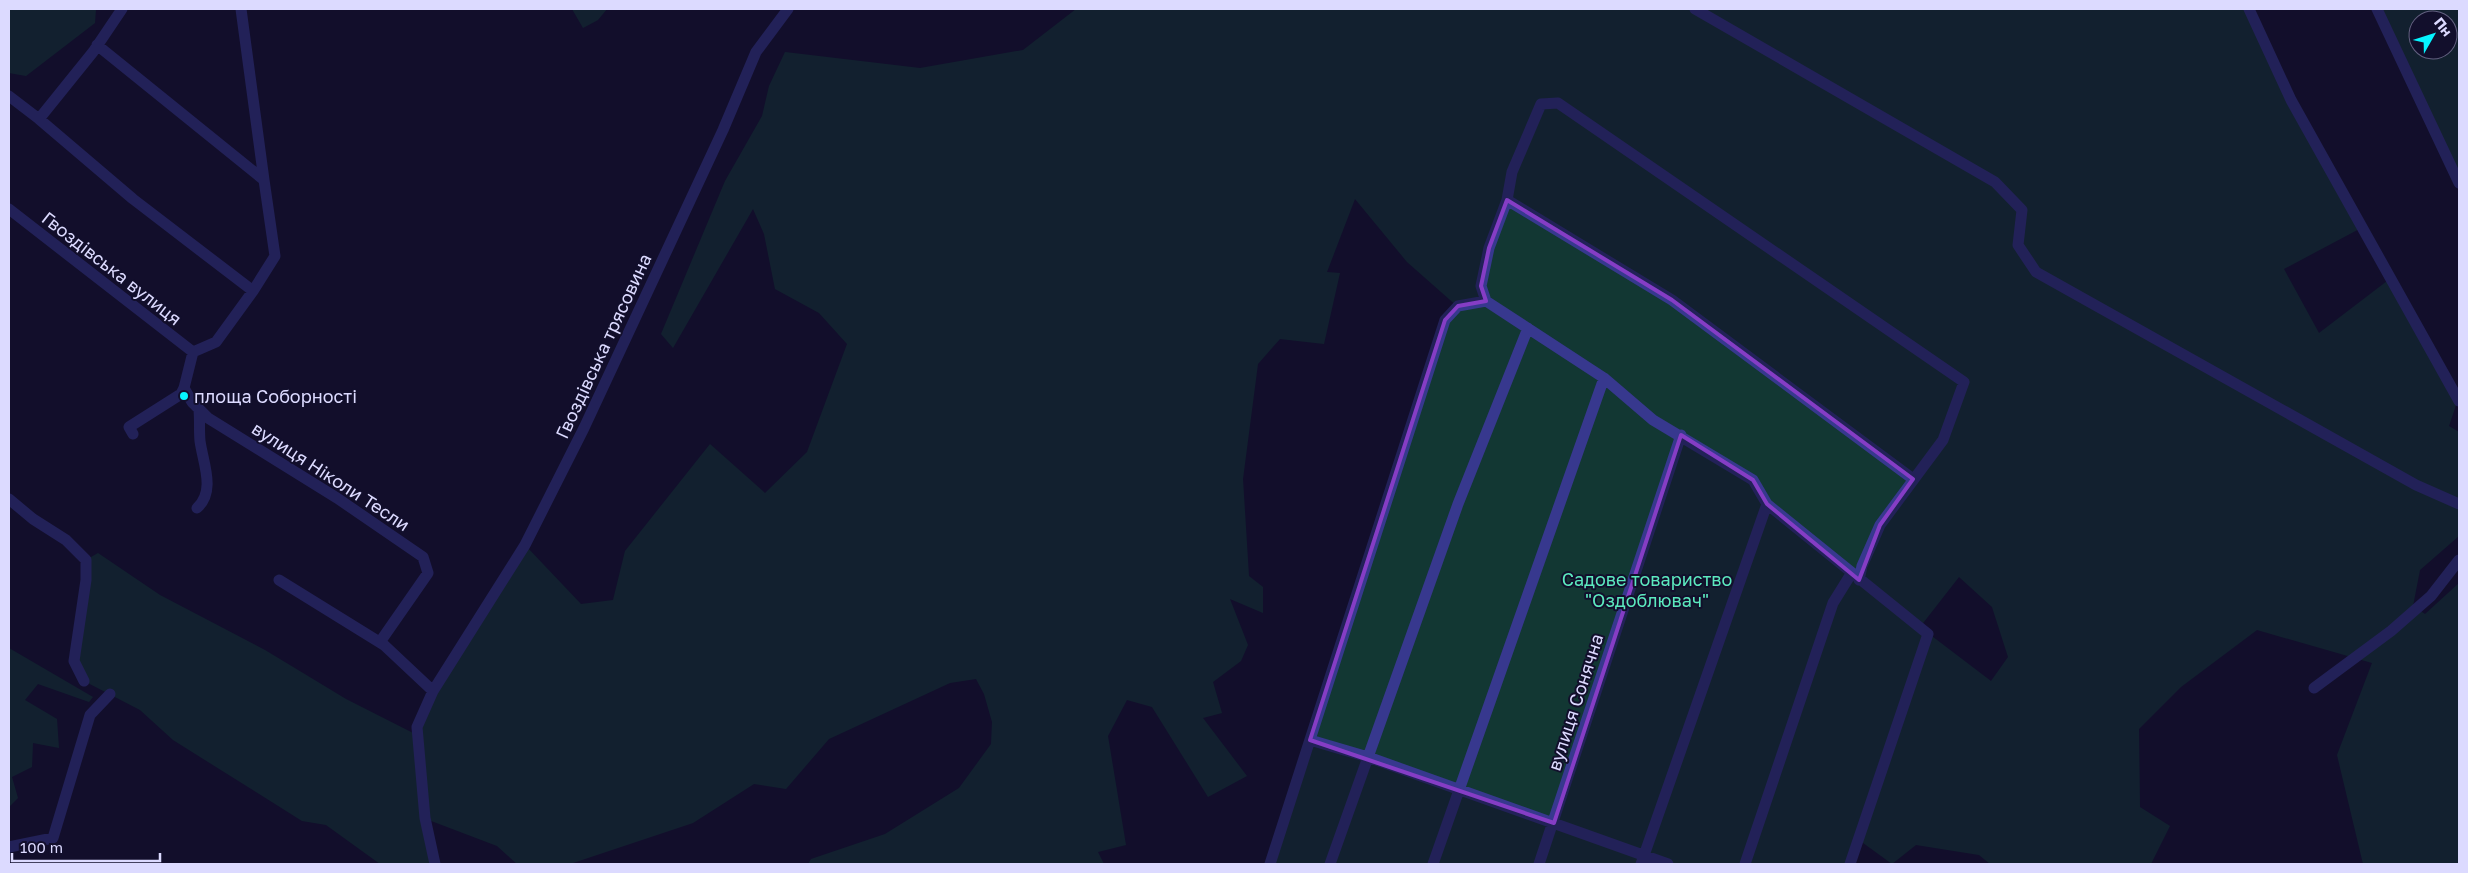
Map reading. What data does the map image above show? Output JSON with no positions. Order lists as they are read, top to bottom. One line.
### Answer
{"streets":{"street":["Гвоздівська вулиця","Гвоздівська трясовина","вулиця Ніколи Тесли","вулиця Сонячна"]},"parks":["Садове товариство \"Оздоблювач\""],"places":["площа Соборності"],"scale_bar":"100 m","north":"top right"}
